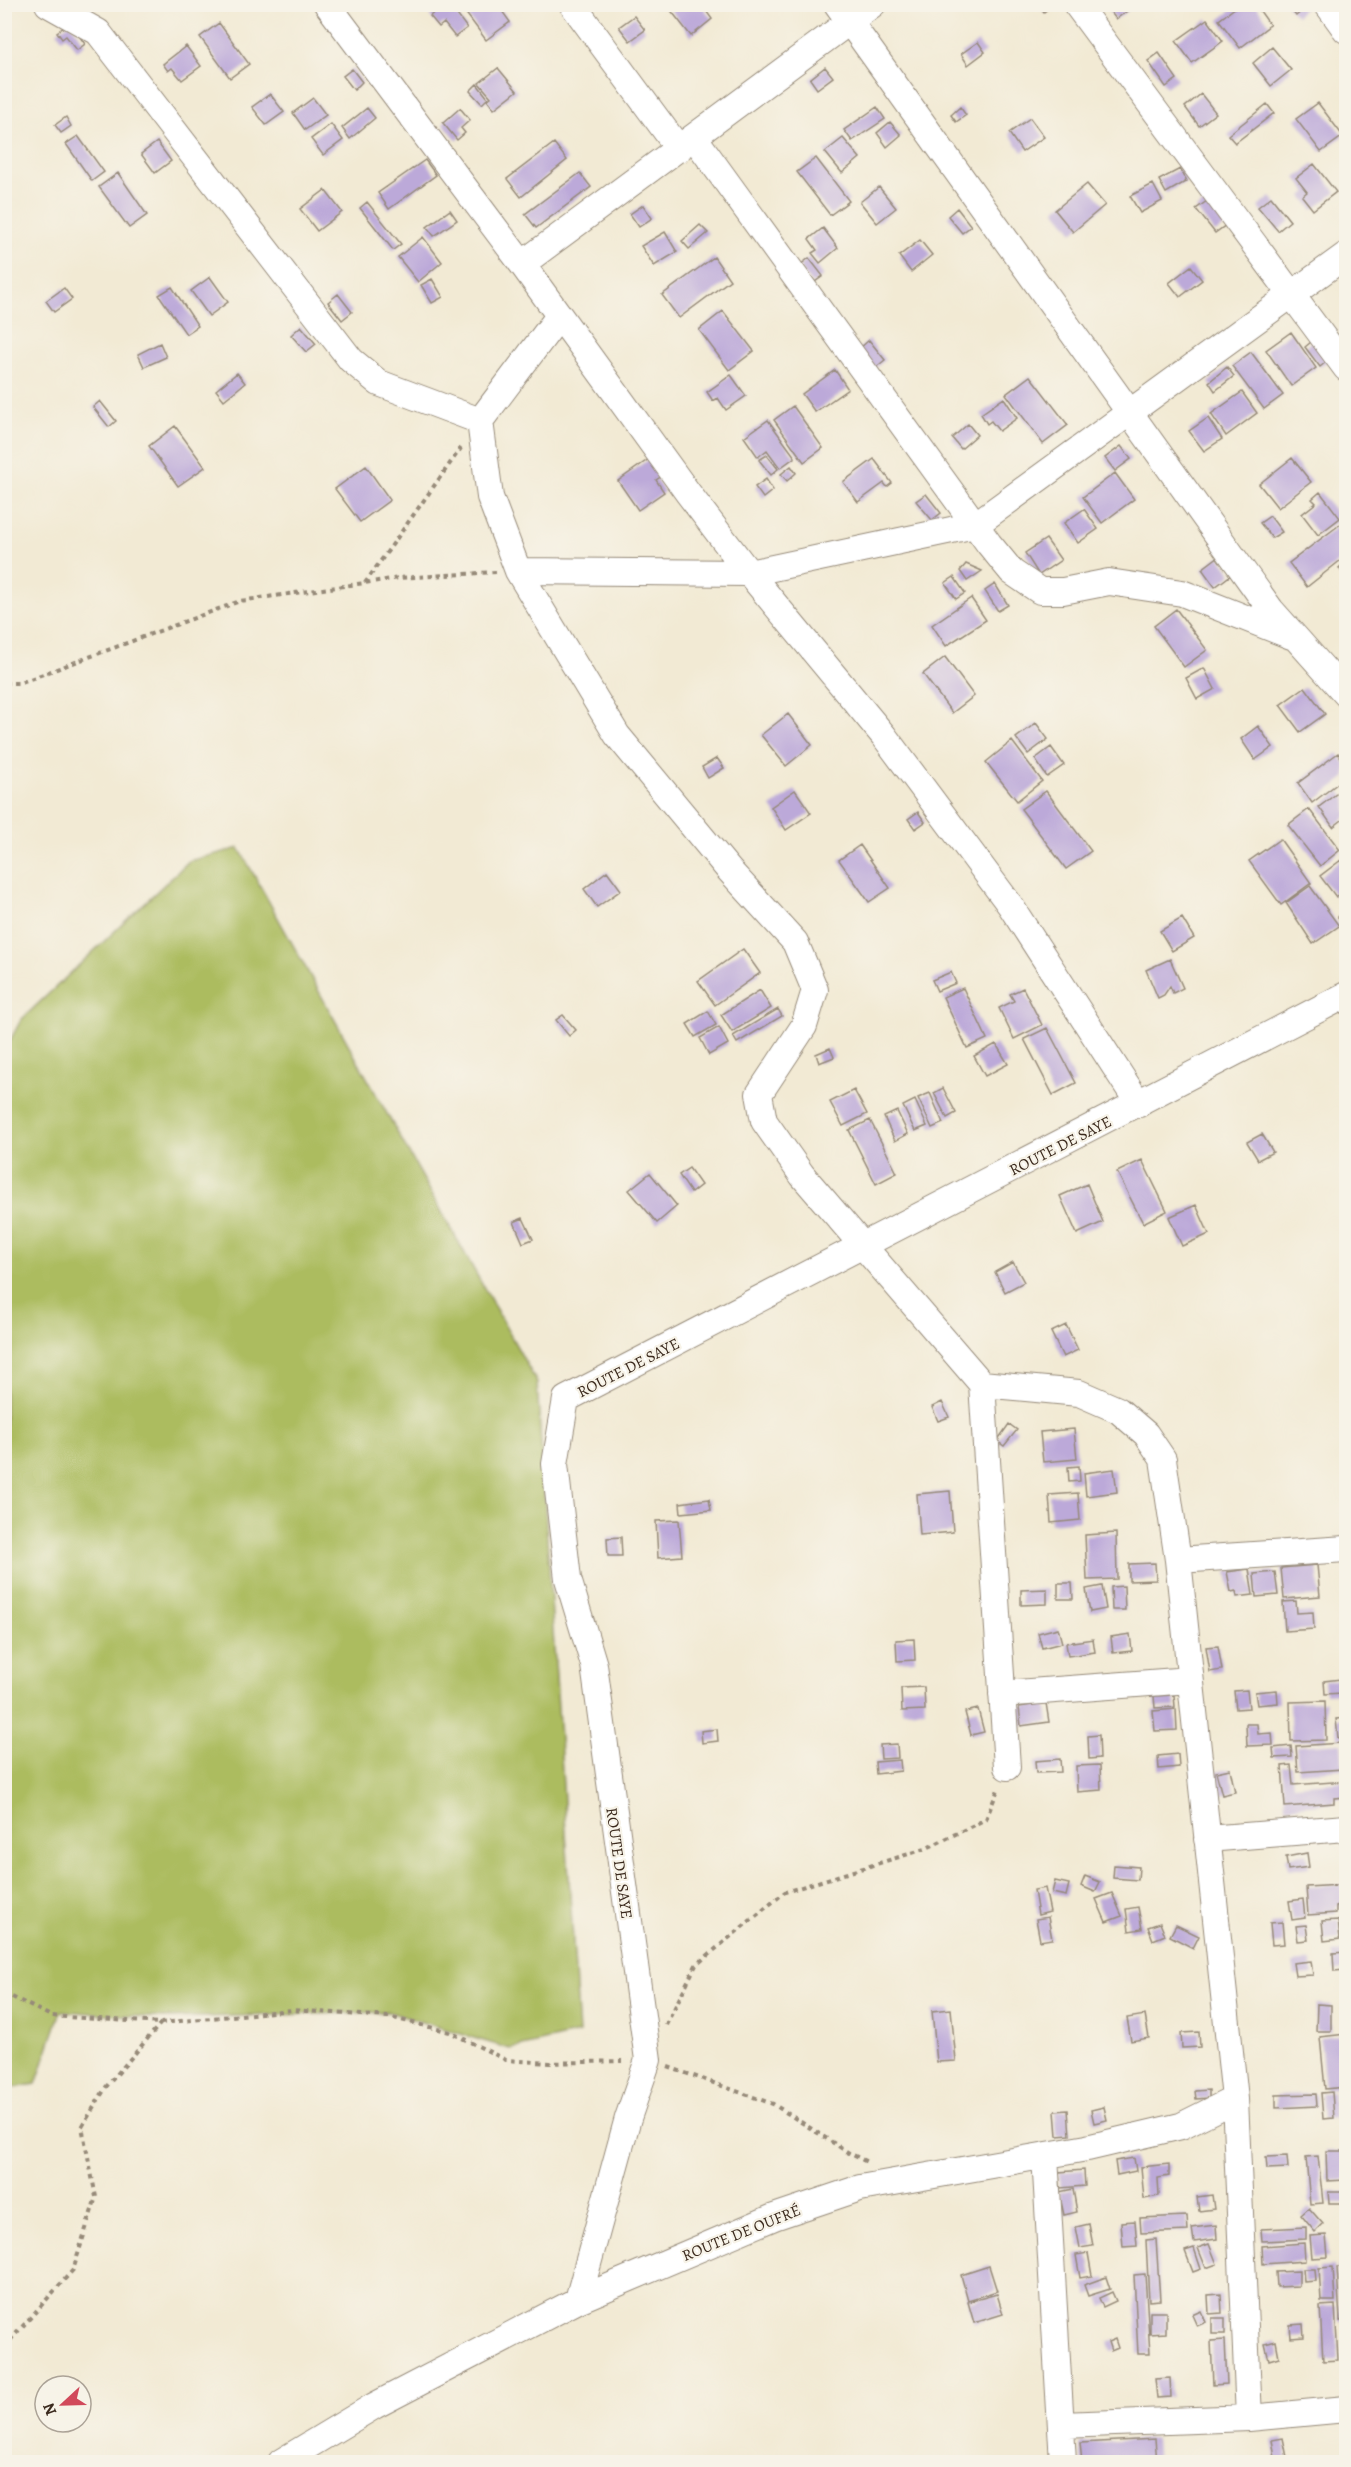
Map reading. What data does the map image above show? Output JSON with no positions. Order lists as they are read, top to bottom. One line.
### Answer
{"streets":{"street":["ROUTE DE SAYE","ROUTE DE OUFRÉ"]},"crossings":[["ROUTE DE SAYE","ROUTE DE OUFRÉ"]],"north":"left"}
